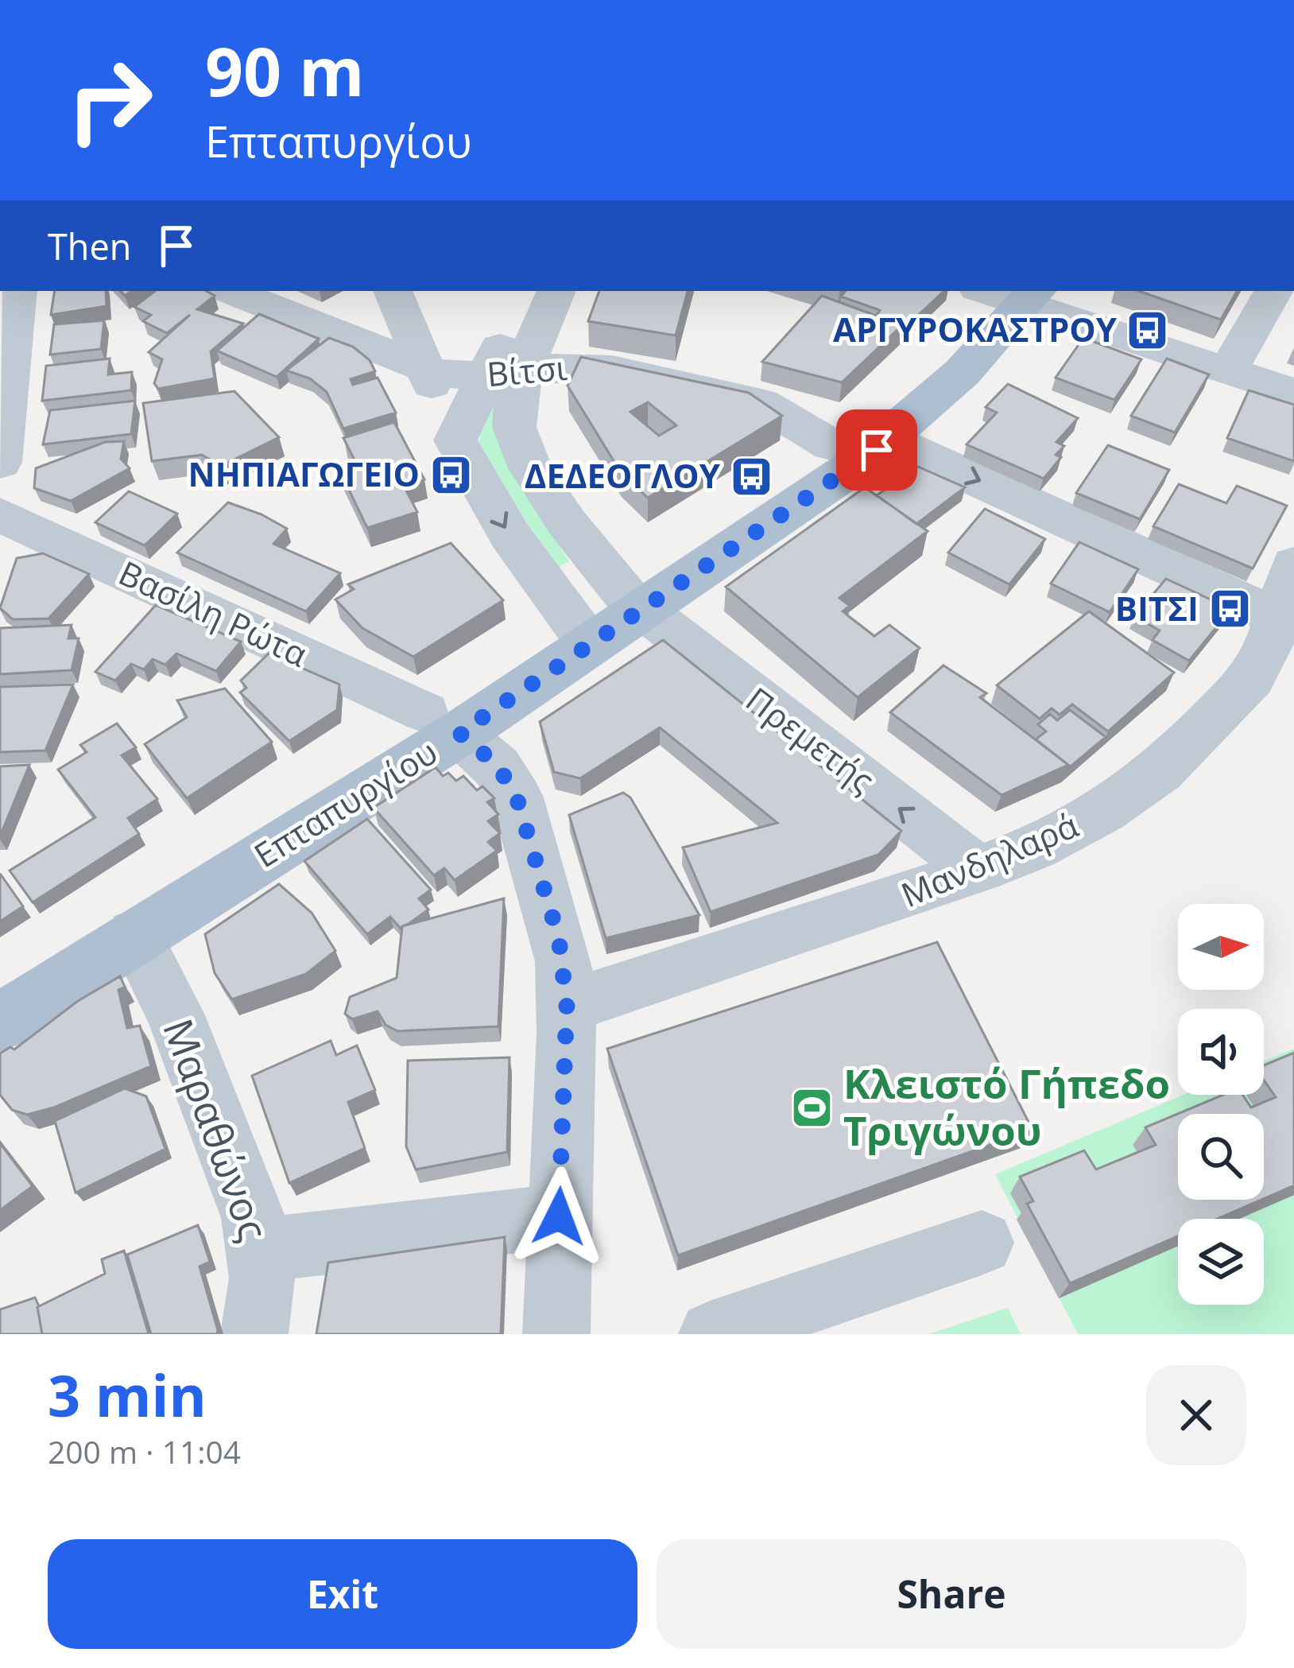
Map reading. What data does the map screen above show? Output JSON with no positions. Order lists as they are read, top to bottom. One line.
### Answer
{"streets":{"main road":["Επταπυργίου"],"street":["Βίτσι","Βασίλη Ρώτα","Πρεμετής","Μανδηλαρά","Μαραθώνος"]},"crossings":[["Βίτσι","Πρεμετής"],["Βίτσι","Επταπυργίου"],["Βασίλη Ρώτα","Επταπυργίου"],["Βασίλη Ρώτα","Μανδηλαρά"],["Πρεμετής","Επταπυργίου"],["Πρεμετής","Μανδηλαρά"],["Επταπυργίου","Μαραθώνος"]],"places":{"bus stop":["ΑΡΓΥΡΟΚΑΣΤΡΟΥ","ΝΗΠΙΑΓΩΓΕΙΟ","ΔΕΔΕΟΓΛΟΥ","ΒΙΤΣΙ"],"sports":["Κλειστό Γήπεδο Τριγώνου"]},"north":"right","page":{"turn":["90 m","Επταπυργίου"],"then":"Then","heading":["3 min","200 m · 11:04"],"buttons":["Exit","Share"]}}
